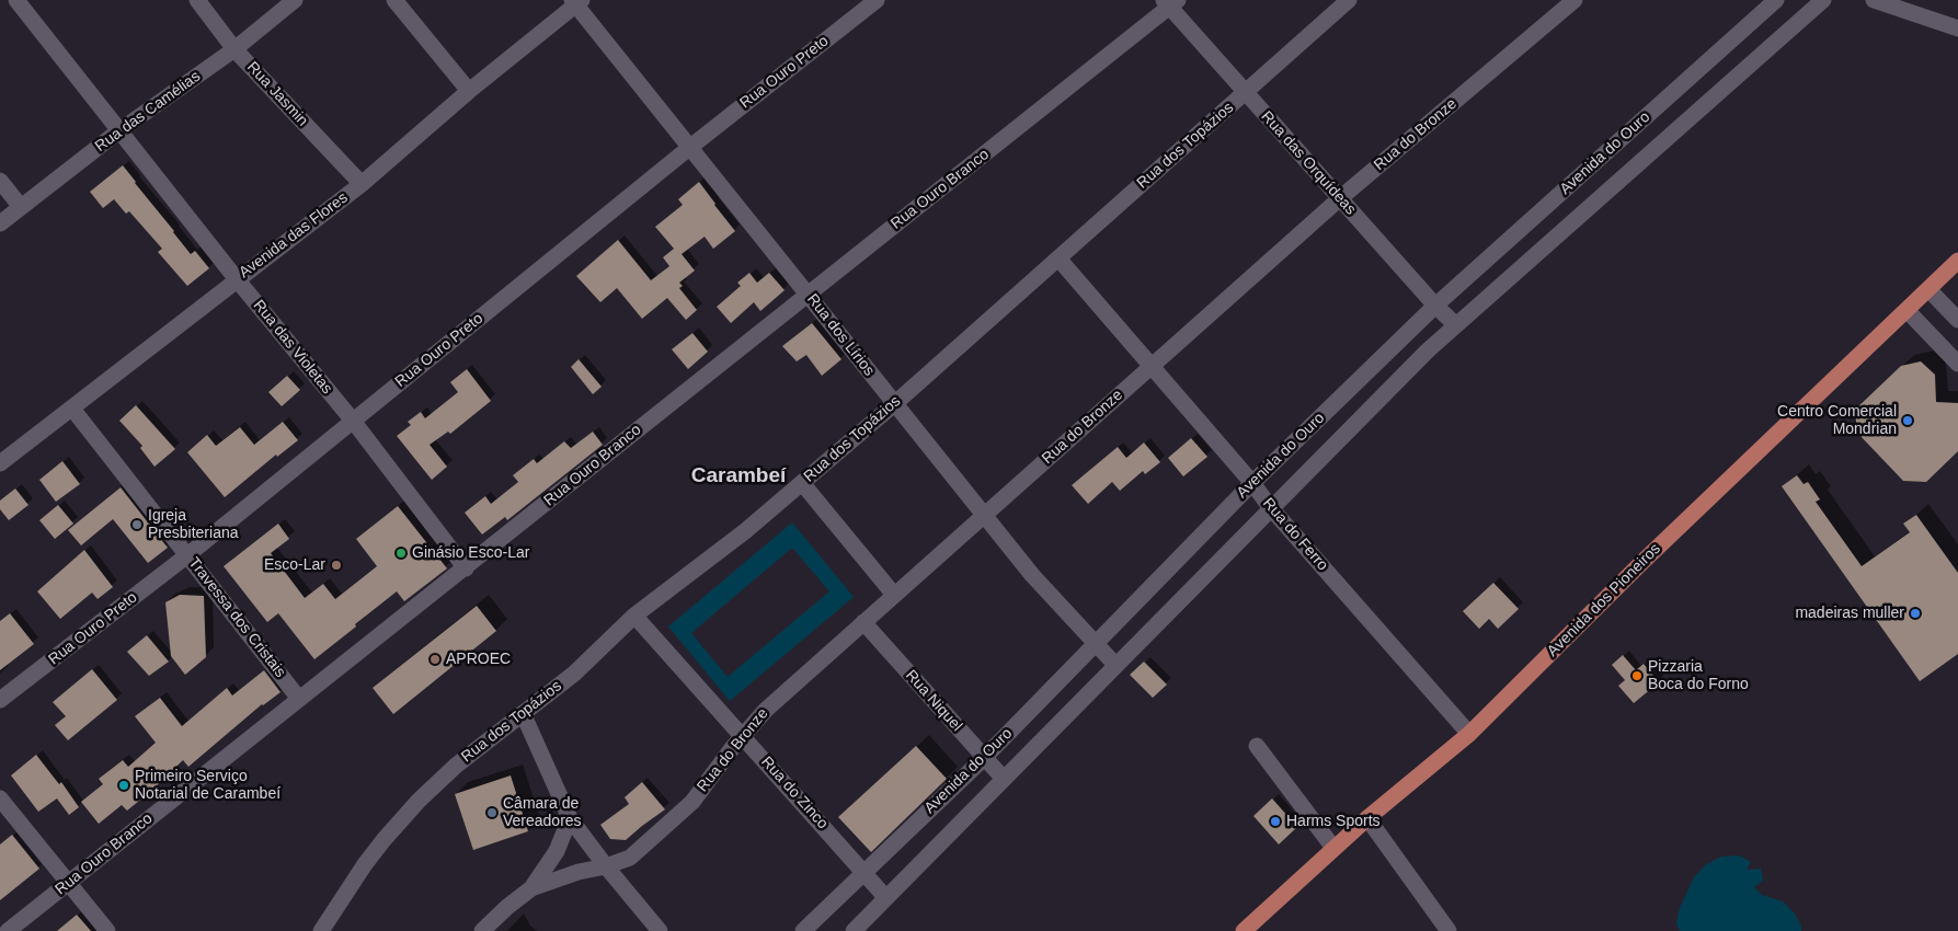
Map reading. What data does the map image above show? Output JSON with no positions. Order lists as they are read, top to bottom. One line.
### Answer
{"streets":{"main road":["Avenida dos Pioneiros"],"street":["Rua Ouro Preto","Rua Jasmin","Rua das Camélias","Rua do Bronze","Rua dos Topázios","Avenida do Ouro","Rua das Orquídeas","Rua Ouro Branco","Avenida das Flores","Rua dos Lírios","Rua das Violetas","Rua do Ferro","Travessa dos Cristais","Rua Niquel","Rua do Zinco"]},"crossings":[["Rua Ouro Preto","Rua dos Lírios"],["Rua Ouro Preto","Rua das Violetas"],["Rua Ouro Preto","Travessa dos Cristais"],["Rua Jasmin","Rua das Camélias"],["Rua Jasmin","Avenida das Flores"],["Rua das Camélias","Rua das Violetas"],["Rua do Bronze","Rua das Orquídeas"],["Rua do Bronze","Rua dos Lírios"],["Rua do Bronze","Rua do Ferro"],["Rua do Bronze","Rua Niquel"],["Rua do Bronze","Rua do Zinco"],["Rua dos Topázios","Rua das Orquídeas"],["Rua dos Topázios","Rua dos Lírios"],["Rua dos Topázios","Rua do Ferro"],["Rua dos Topázios","Rua do Zinco"],["Avenida do Ouro","Rua das Orquídeas"],["Avenida do Ouro","Rua dos Lírios"],["Avenida do Ouro","Rua do Ferro"],["Avenida do Ouro","Rua Niquel"],["Avenida do Ouro","Rua do Zinco"],["Rua das Orquídeas","Rua Ouro Branco"],["Rua Ouro Branco","Rua dos Lírios"],["Rua Ouro Branco","Rua das Violetas"],["Rua Ouro Branco","Travessa dos Cristais"],["Avenida das Flores","Rua dos Lírios"],["Avenida das Flores","Rua das Violetas"],["Avenida das Flores","Travessa dos Cristais"],["Rua do Ferro","Avenida dos Pioneiros"]],"districts":["Carambeí"],"places":["Centro Comercial Mondrian","Igreja Presbiteriana","Ginásio Esco-Lar","Esco-Lar","madeiras muller","APROEC","Pizzaria Boca do Forno","Primeiro Serviço Notarial de Carambeí","Câmara de Vereadores","Harms Sports"]}
